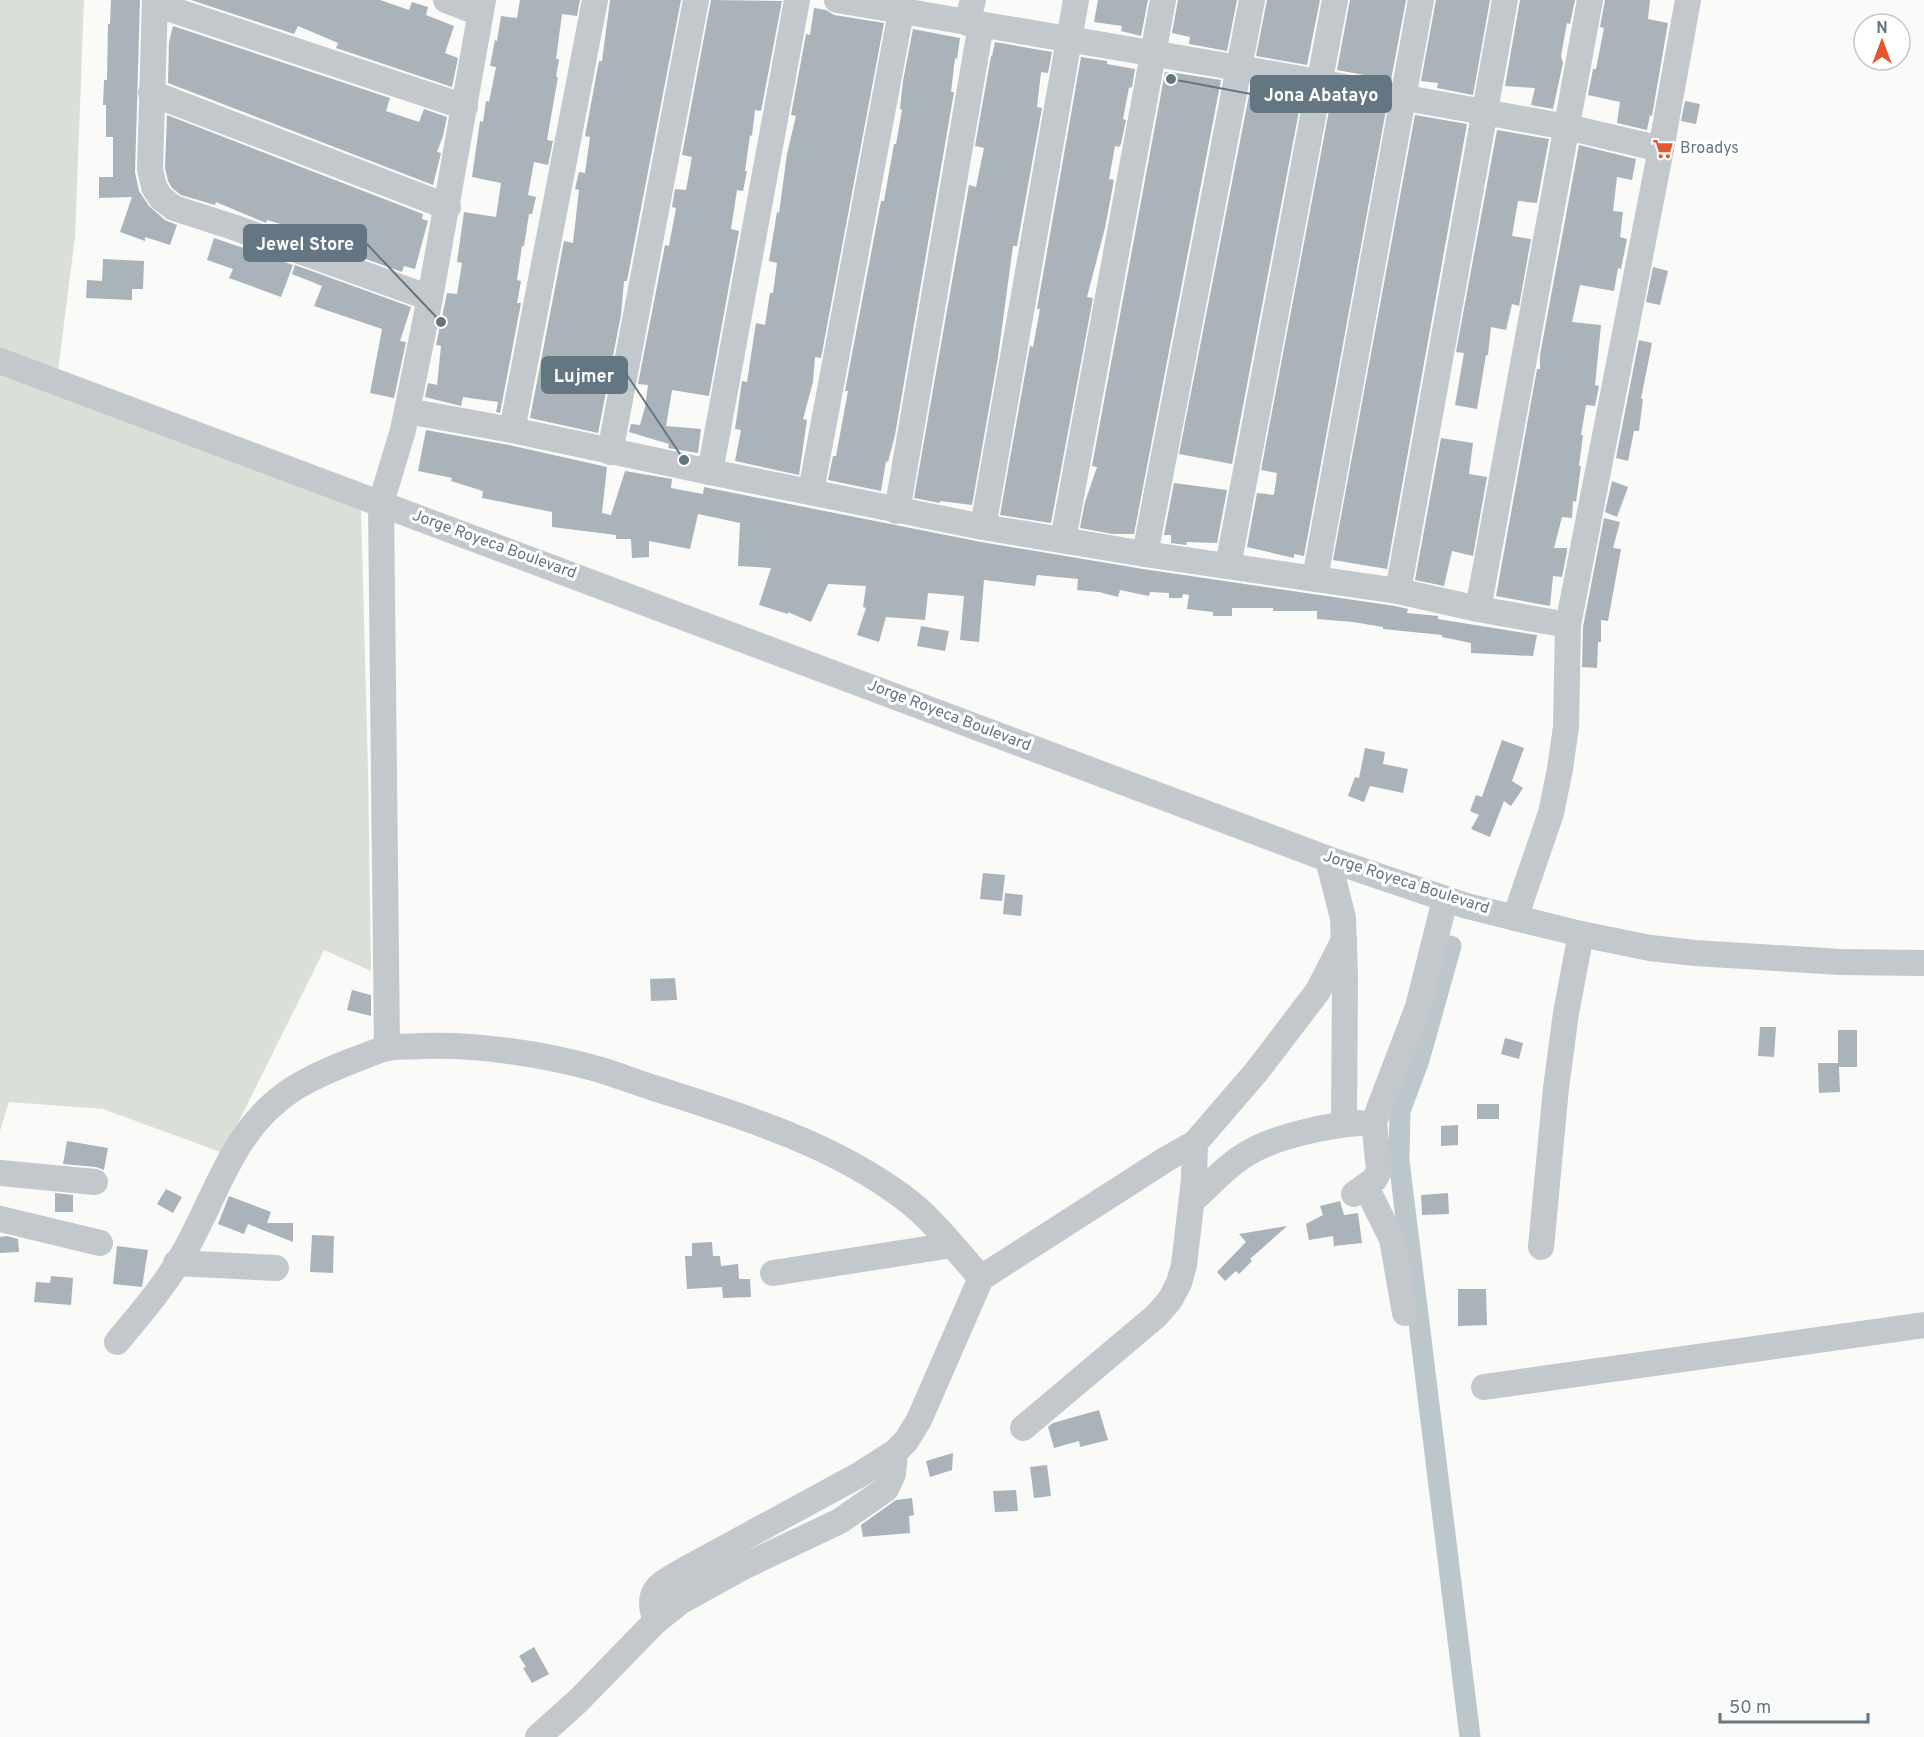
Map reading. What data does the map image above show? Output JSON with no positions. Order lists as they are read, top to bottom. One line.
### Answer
{"streets":{"street":["Jorge Royeca Boulevard"]},"places":{"other":["Jona Abatayo","Jewel Store","Lujmer"],"supermarket":["Broadys"]},"scale_bar":"50 m","north":"top"}
